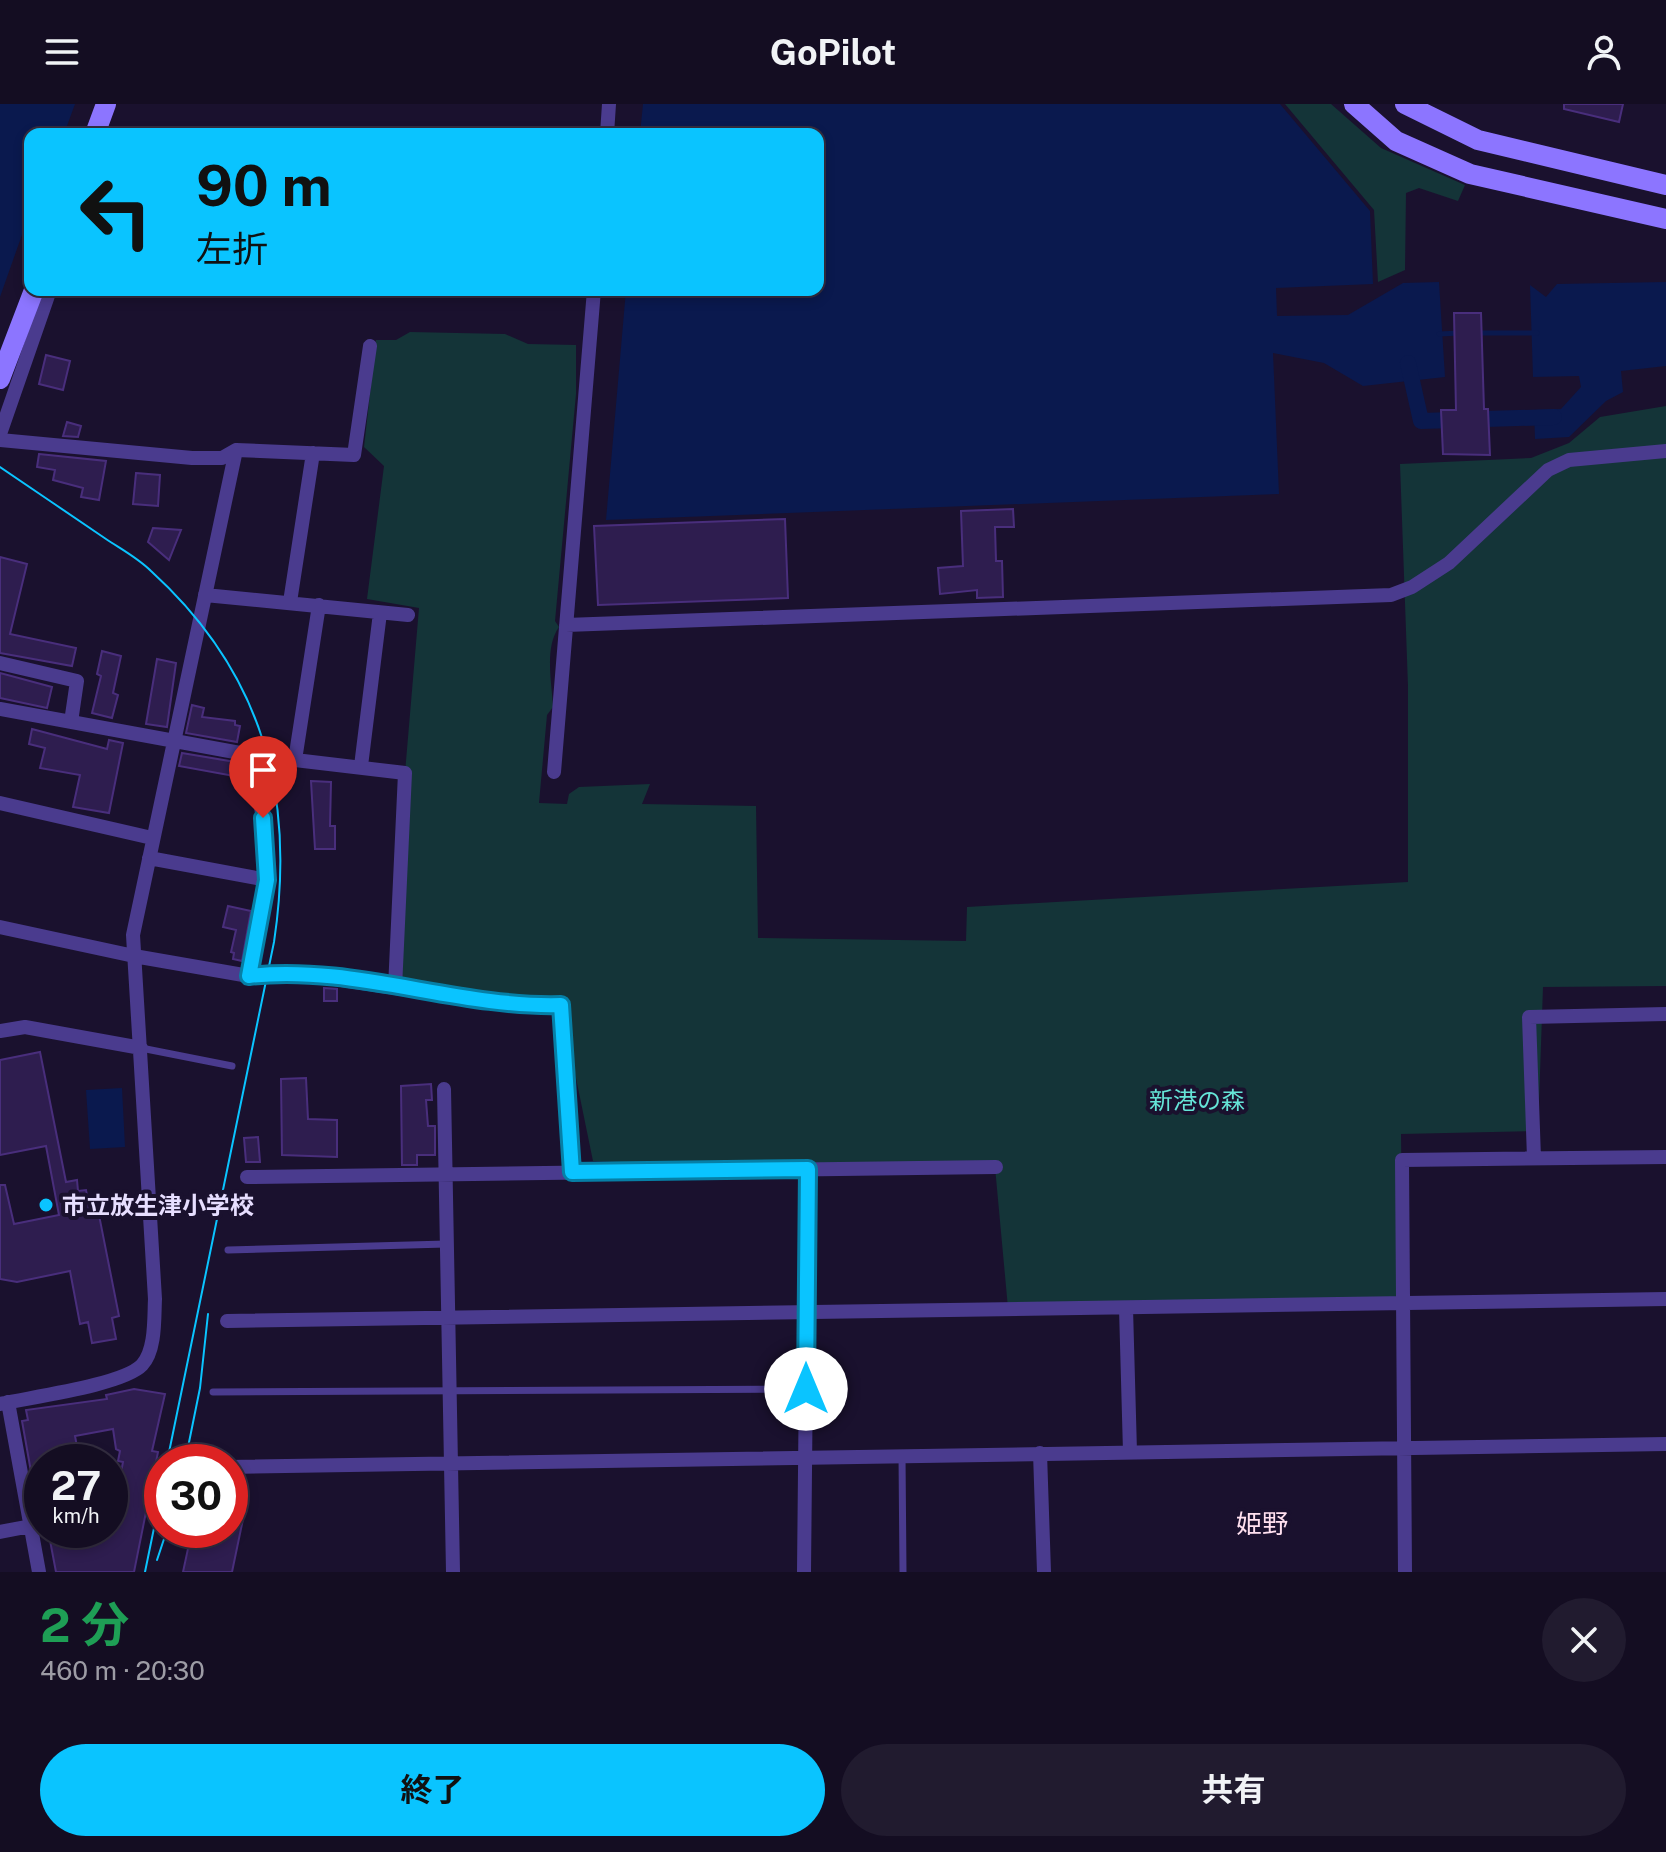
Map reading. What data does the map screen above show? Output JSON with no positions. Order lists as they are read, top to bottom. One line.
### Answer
{"districts":["姫野"],"parks":["新港の森"],"places":["市立放生津小学校"],"page":{"header":"GoPilot","turn":["90 m","左折"],"speed":"27 km/h","limit":"30","heading":["2 分","460 m · 20:30"],"buttons":["終了","共有"]}}
